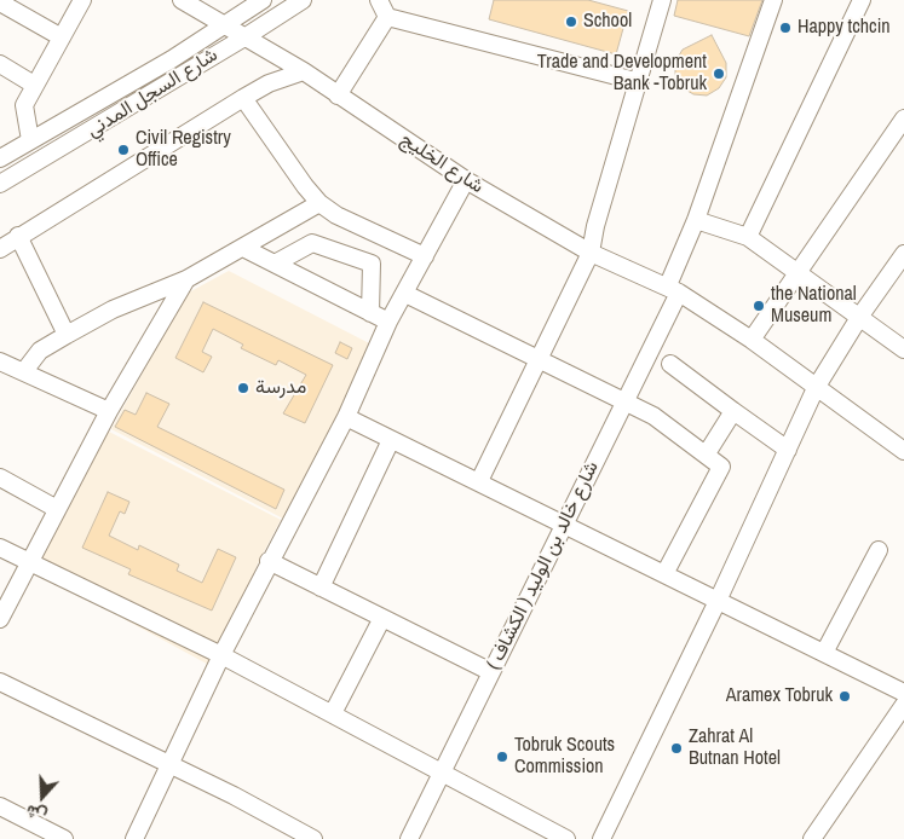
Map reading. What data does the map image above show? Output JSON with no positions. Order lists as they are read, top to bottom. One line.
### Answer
{"streets":{"street":["شارع السجل المدني","شارع الخليج","شارع خالد بن الوليد ( الكشاف )"]},"crossings":[["شارع السجل المدني","شارع الخليج"],["شارع الخليج","شارع خالد بن الوليد ( الكشاف )"]],"places":["School","Happy tchcin","Trade and Development Bank -Tobruk","Civil Registry Office","the National Museum","مدرسة","Aramex Tobruk","Zahrat Al Butnan Hotel","Tobruk Scouts Commission"],"north":"bottom"}
